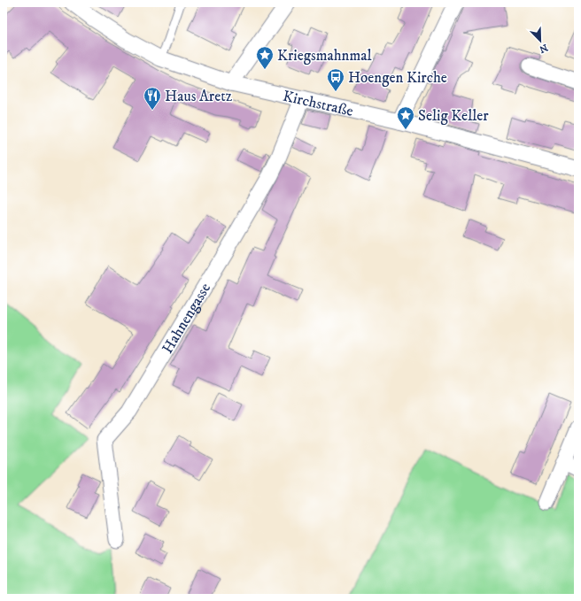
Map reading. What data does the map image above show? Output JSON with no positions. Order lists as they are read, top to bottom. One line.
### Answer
{"streets":{"street":["Kirchstraße","Hahnengasse"]},"crossings":[["Kirchstraße","Hahnengasse"]],"places":{"place":["Kriegsmahnmal","Selig Keller"],"bus stop":["Hoengen Kirche"],"restaurant":["Haus Aretz"]},"north":"bottom right"}
